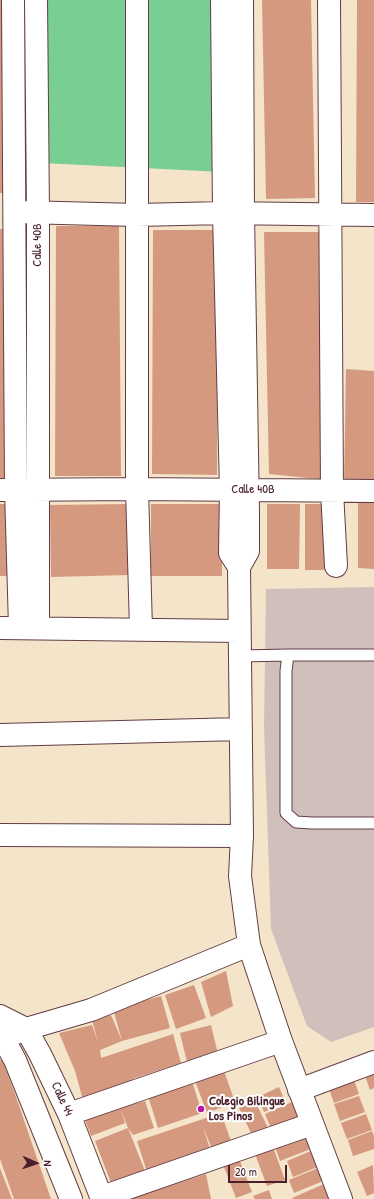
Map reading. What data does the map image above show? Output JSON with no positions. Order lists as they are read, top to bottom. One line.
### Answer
{"streets":{"street":["Calle 40B","Calle 44"]},"places":["Colegio Bilingue Los Pinos"],"scale_bar":"20 m","north":"right"}
